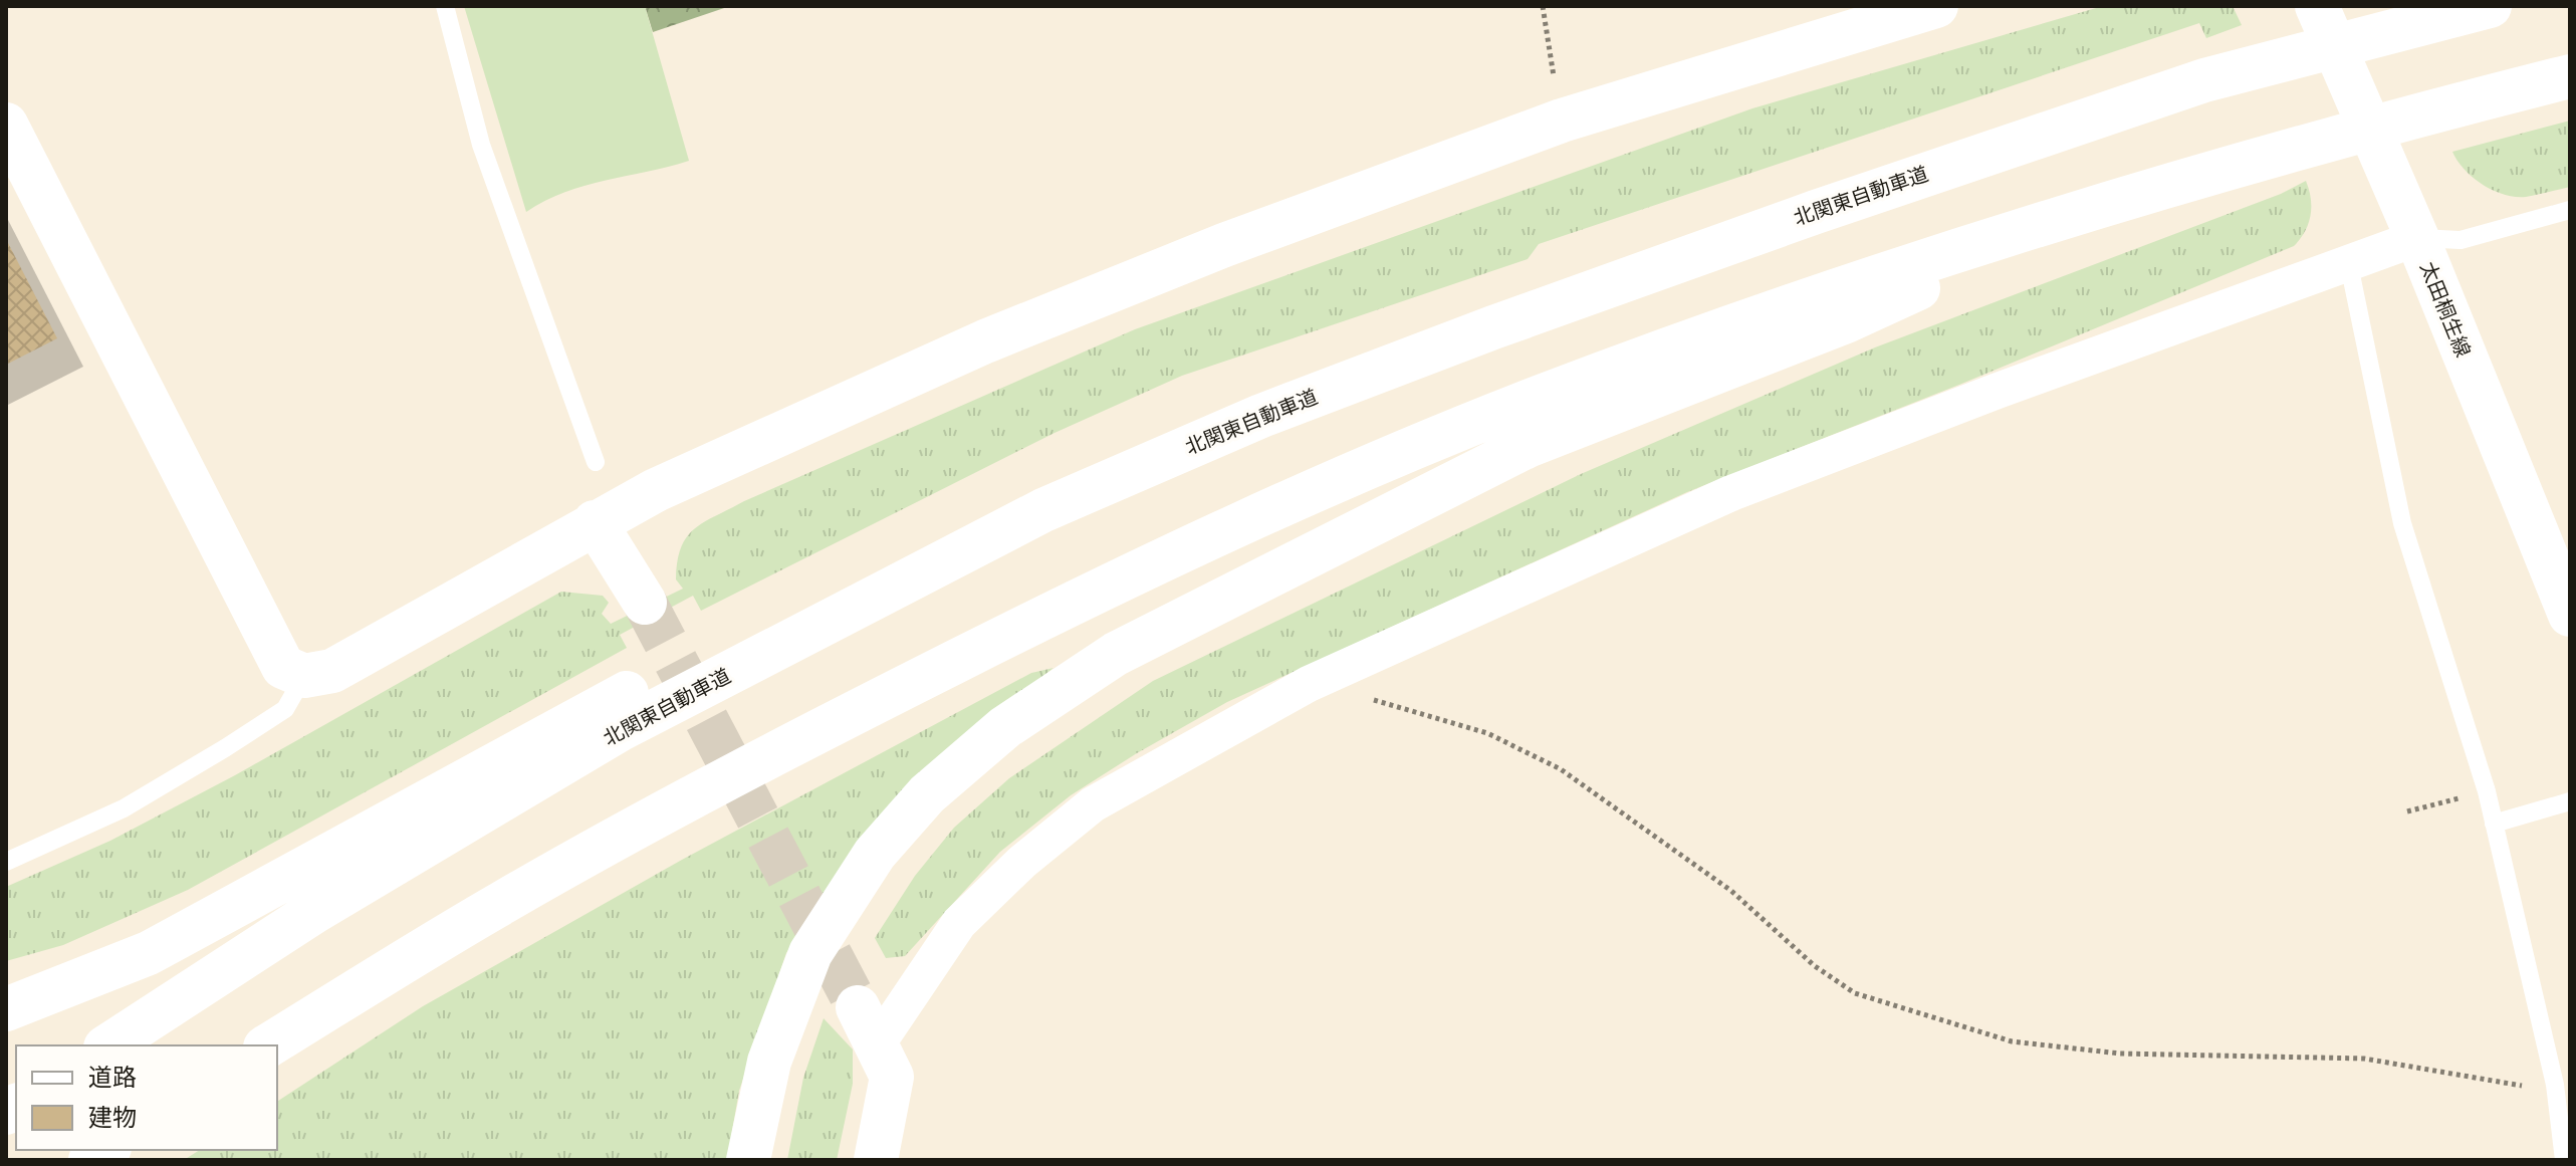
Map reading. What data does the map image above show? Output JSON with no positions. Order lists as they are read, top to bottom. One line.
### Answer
{"streets":{"main road":["北関東自動車道","太田桐生線"]},"legend":["道路","建物"]}
